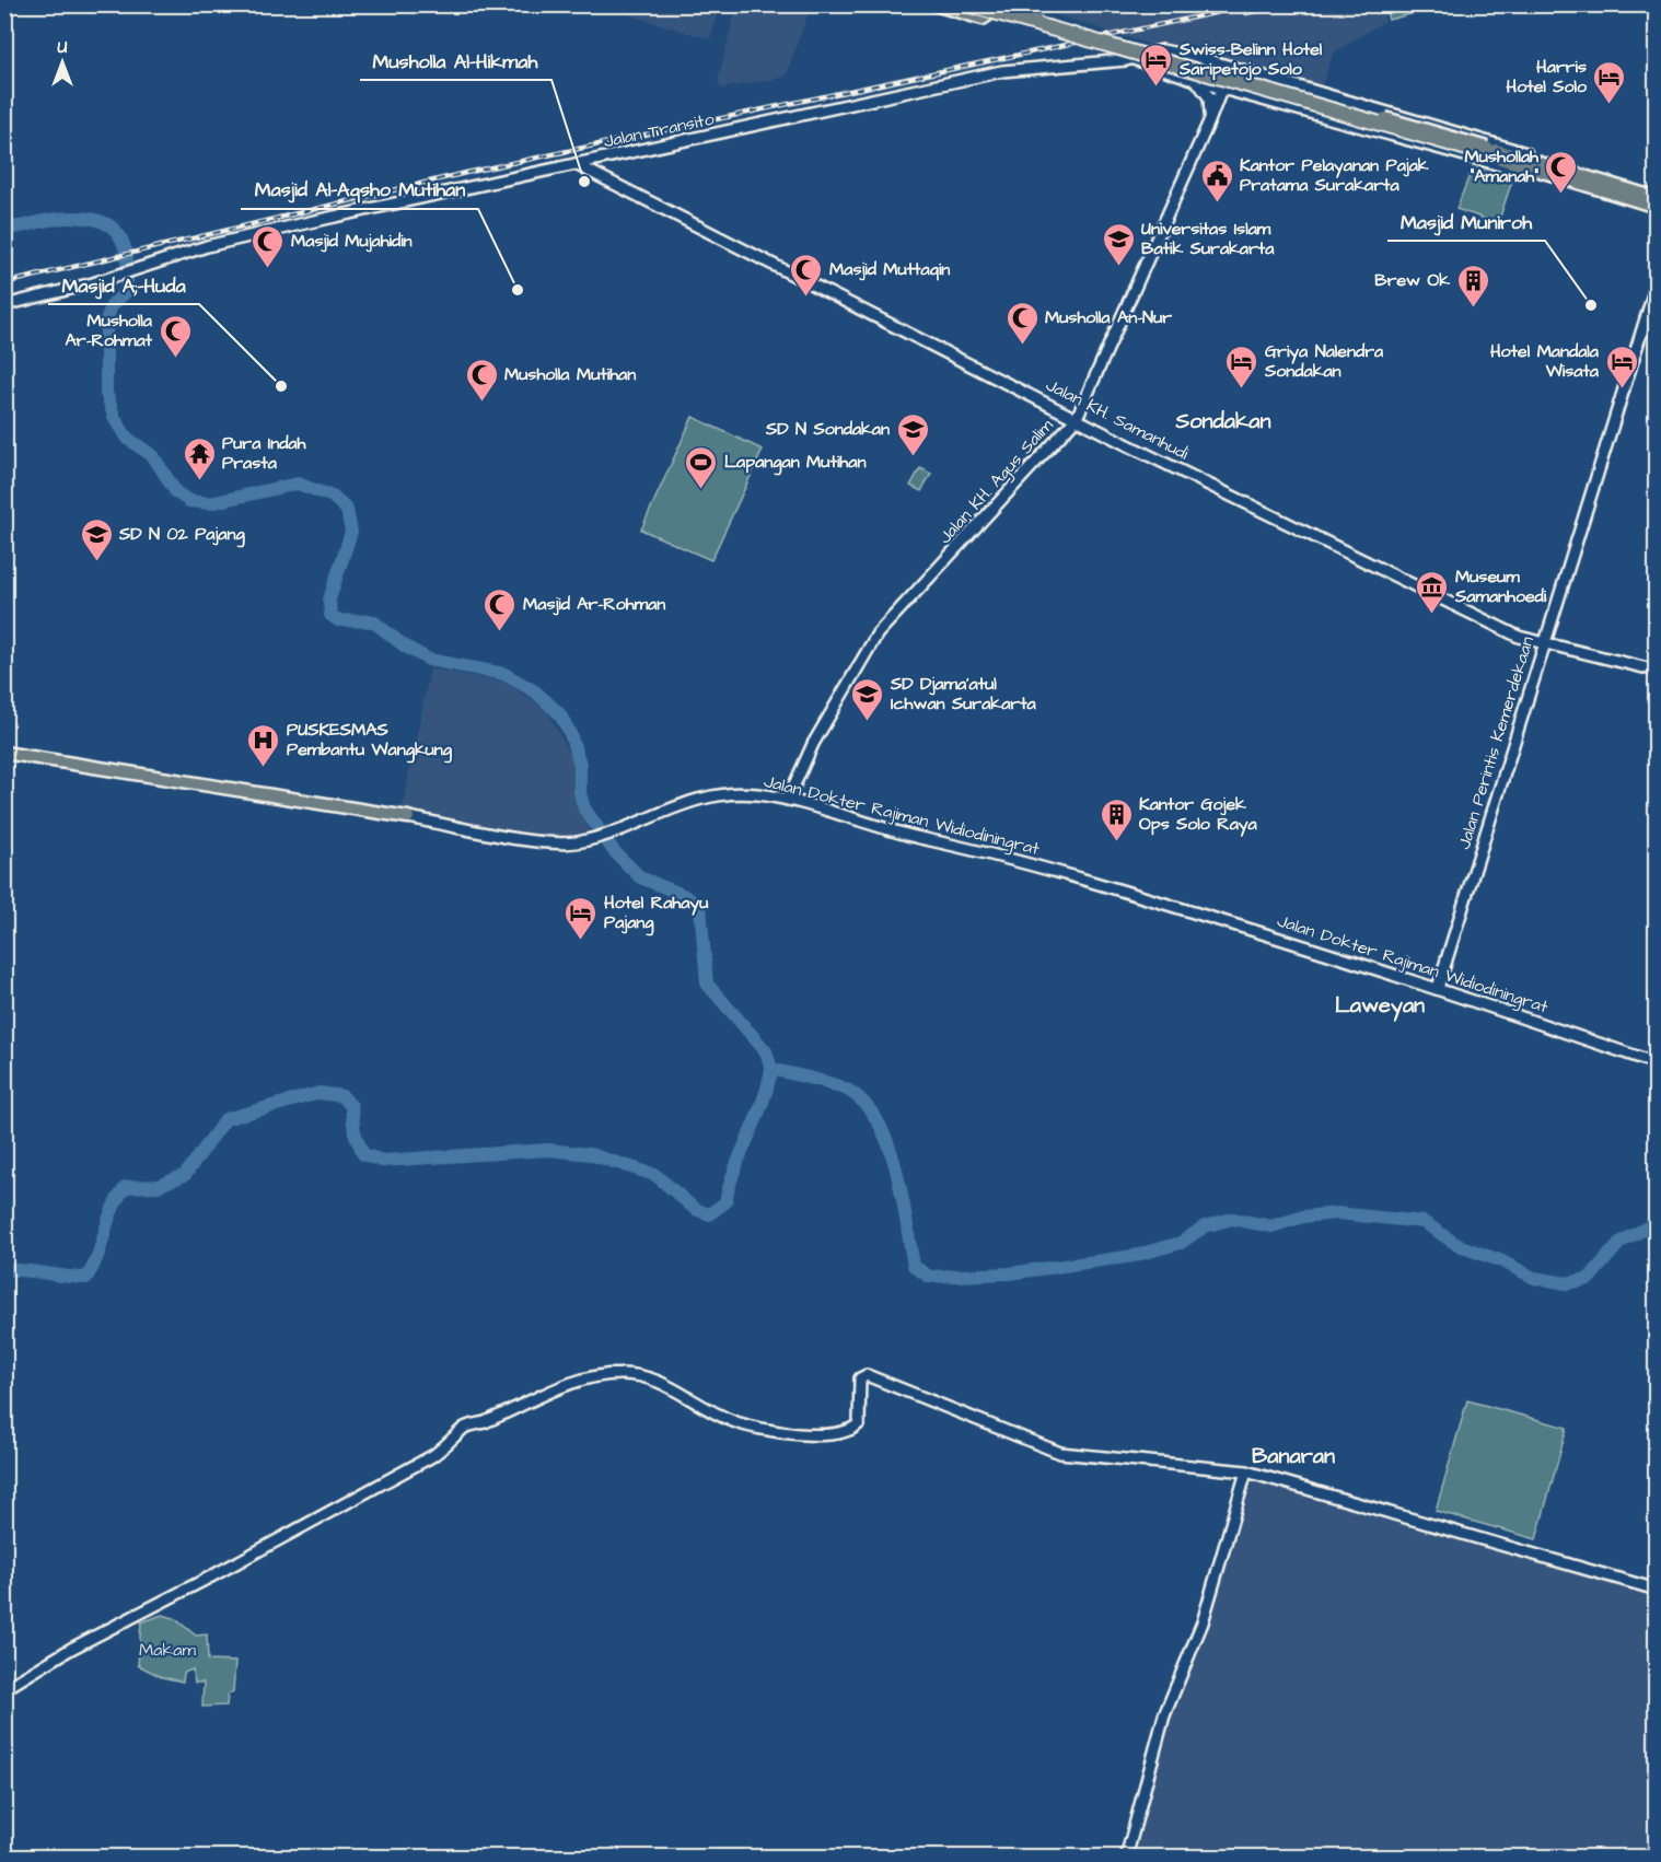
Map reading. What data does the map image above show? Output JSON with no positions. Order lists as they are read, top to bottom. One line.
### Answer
{"streets":{"main road":["Jalan Transito","Jalan KH. Samanhudi","Jalan KH. Agus Salim","Jalan Perintis Kemerdekaan","Jalan Dokter Rajiman Widiodiningrat"]},"crossings":[["Jalan Transito","Jalan KH. Samanhudi"],["Jalan KH. Samanhudi","Jalan KH. Agus Salim"],["Jalan KH. Samanhudi","Jalan Perintis Kemerdekaan"],["Jalan KH. Agus Salim","Jalan Dokter Rajiman Widiodiningrat"],["Jalan Perintis Kemerdekaan","Jalan Dokter Rajiman Widiodiningrat"]],"districts":["Sondakan","Laweyan","Banaran"],"parks":["Makam"],"places":{"hotel":["Swiss-Belinn Hotel Saripetojo Solo","Harris Hotel Solo","Griya Nalendra Sondakan","Hotel Mandala Wisata","Hotel Rahayu Pajang"],"other":["Musholla Al-Hikmah","Masjid Al-Aqsho Mutihan","Masjid Muniroh","Masjid A;-Huda"],"mosque":["Mushollah \"Amanah\"","Masjid Mujahidin","Masjid Muttaqin","Musholla An-Nur","Musholla Ar-Rohmat","Musholla Mutihan","Masjid Ar-Rohman"],"public building":["Kantor Pelayanan Pajak Pratama Surakarta"],"school or university":["Universitas Islam Batik Surakarta","SD N Sondakan","SD N 02 Pajang","SD Djama'atul Ichwan Surakarta"],"building":["Brew Ok","Kantor Gojek Ops Solo Raya"],"temple":["Pura Indah Prasta"],"sports":["Lapangan Mutihan"],"museum":["Museum Samanhoedi"],"hospital":["PUSKESMAS Pembantu Wangkung"]},"north":"top"}
